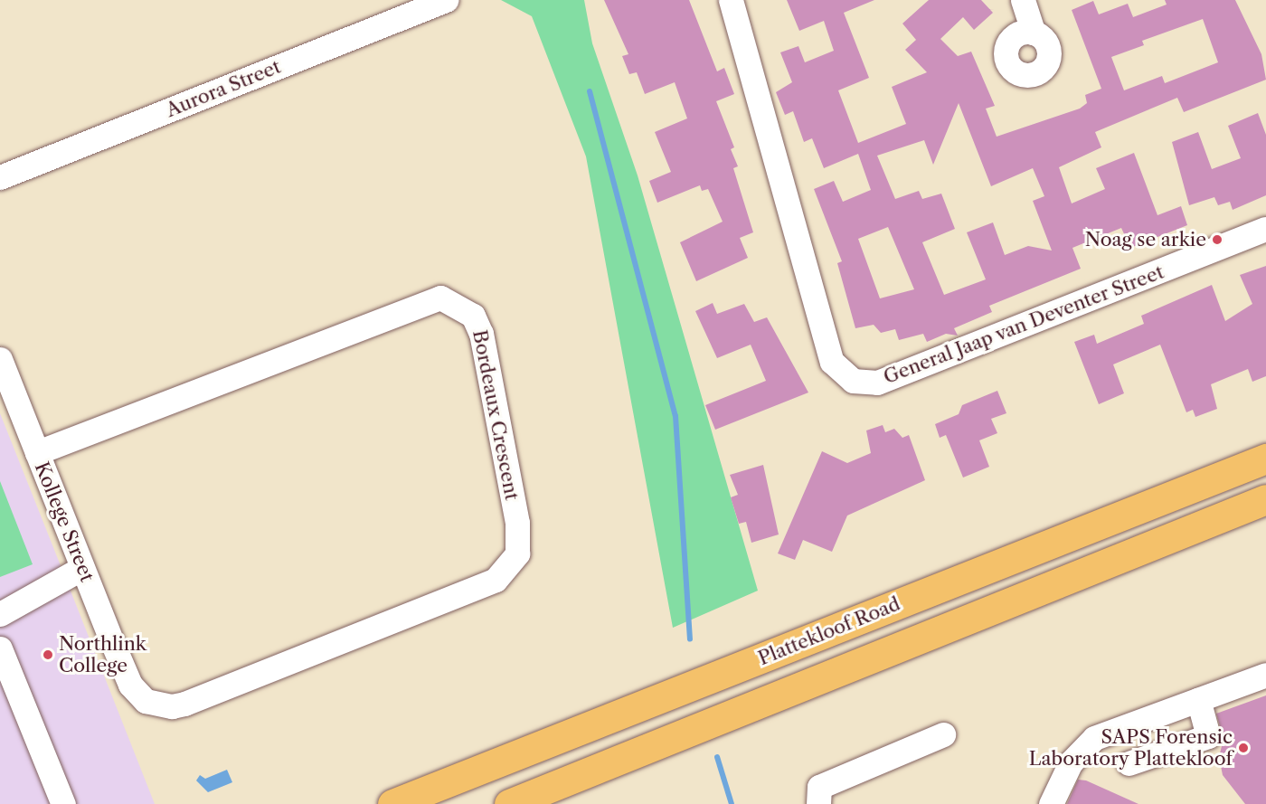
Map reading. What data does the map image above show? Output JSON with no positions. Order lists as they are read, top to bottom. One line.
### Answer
{"streets":{"main road":["Plattekloof Road"],"street":["Aurora Street","General Jaap van Deventer Street","Bordeaux Crescent","Kollege Street"]},"crossings":[["Bordeaux Crescent","Kollege Street"]],"places":["Noag se arkie","Northlink College","SAPS Forensic Laboratory Plattekloof"]}
